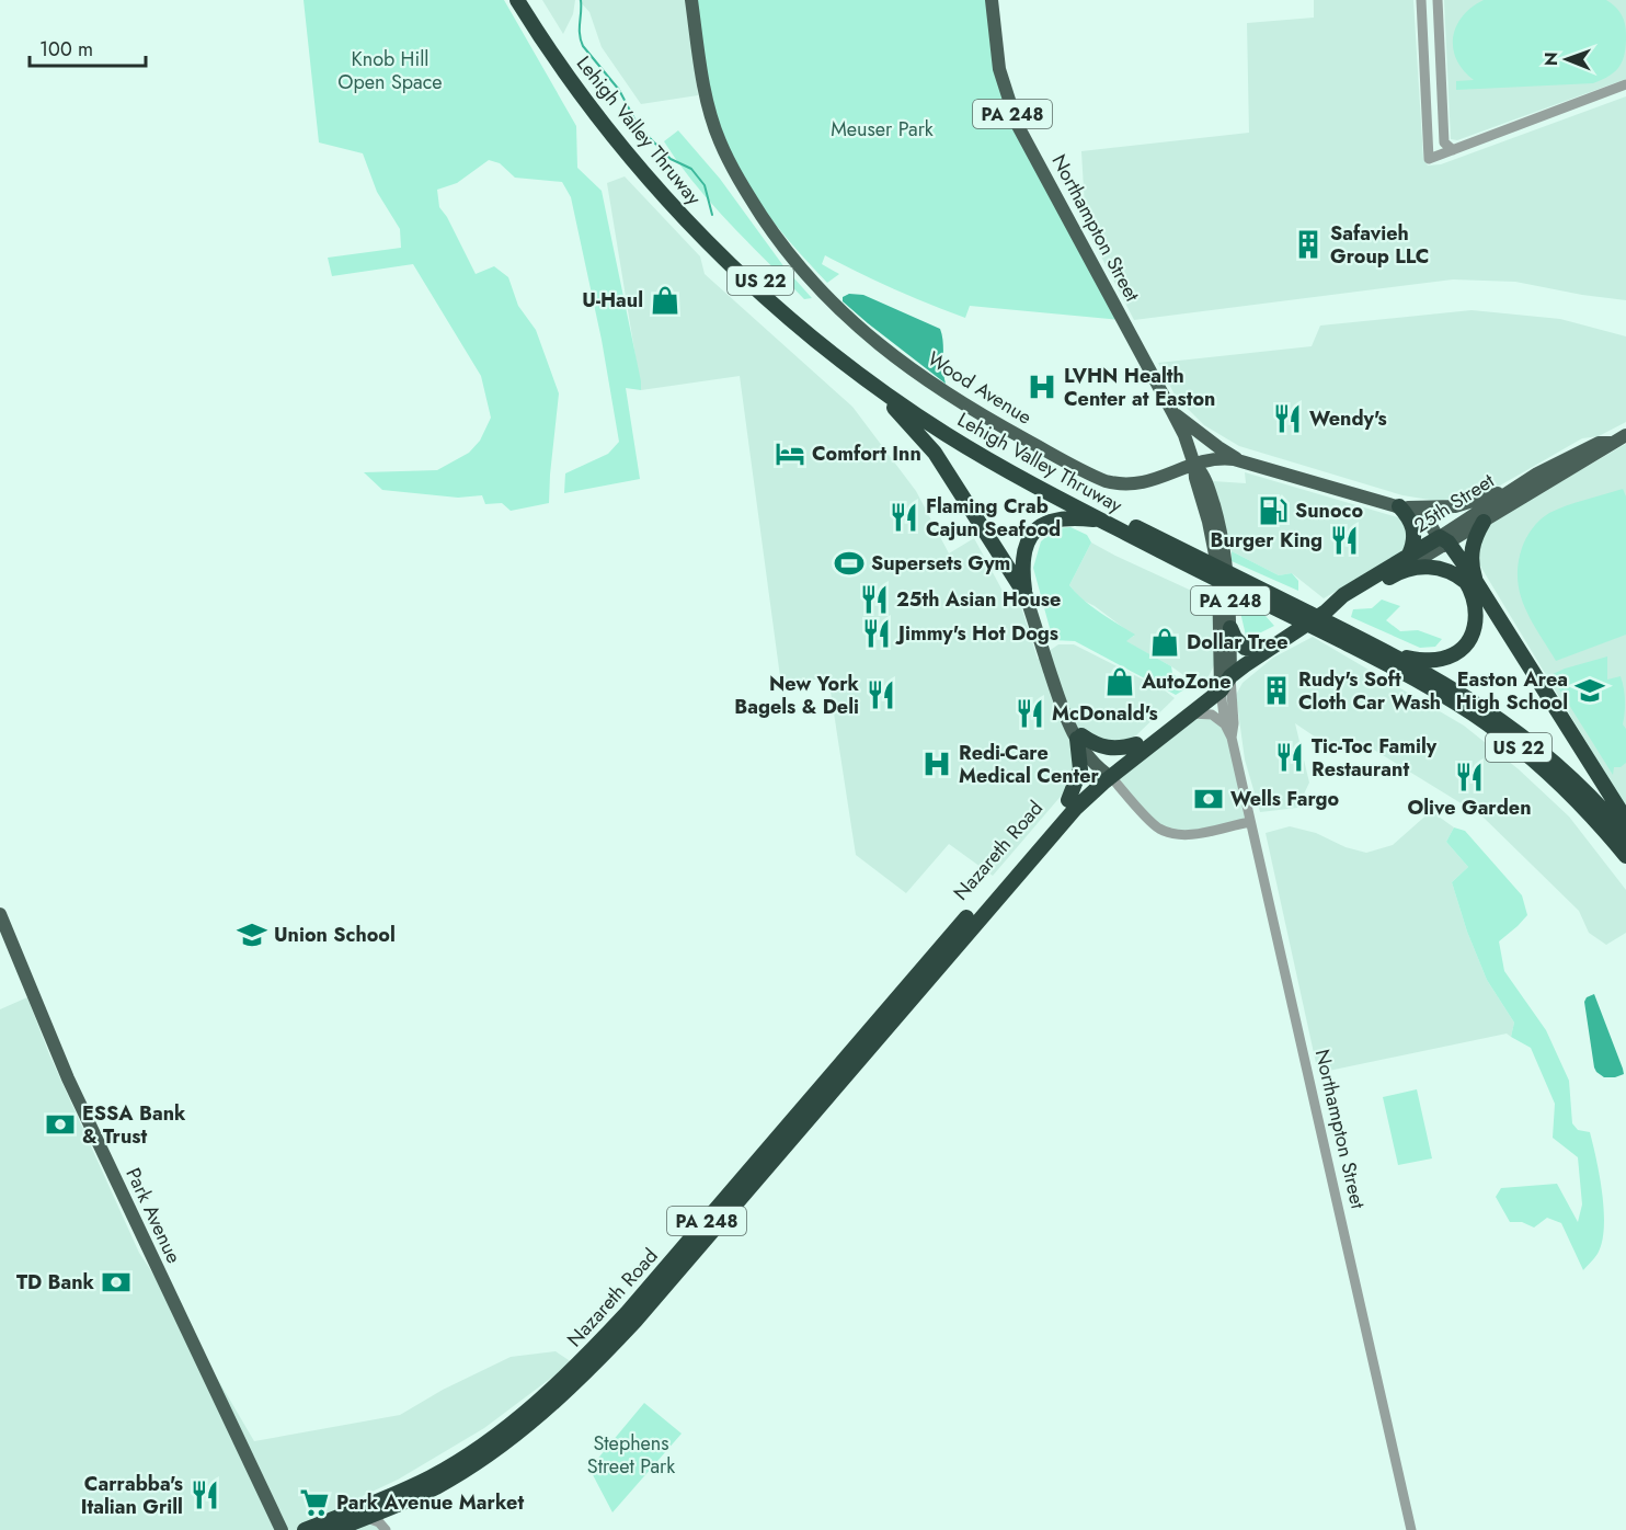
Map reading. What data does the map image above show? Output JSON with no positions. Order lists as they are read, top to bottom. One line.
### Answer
{"streets":{"highway":["PA 248","Lehigh Valley Thruway","US 22","25th Street","Nazareth Road"],"main road":["Northampton Street","Wood Avenue","Park Avenue"]},"crossings":[["Lehigh Valley Thruway","25th Street"],["Northampton Street","Wood Avenue"],["Northampton Street","25th Street"],["Northampton Street","Nazareth Road"],["Wood Avenue","25th Street"],["25th Street","Nazareth Road"]],"parks":["Knob Hill Open Space","Meuser Park","Stephens Street Park"],"places":{"building":["Safavieh Group LLC","Rudy's Soft Cloth Car Wash"],"shop":["U-Haul","Dollar Tree","AutoZone"],"hospital":["LVHN Health Center at Easton","Redi-Care Medical Center"],"restaurant":["Wendy's","Flaming Crab Cajun Seafood","Burger King","25th Asian House","Jimmy's Hot Dogs","New York Bagels & Deli","McDonald's","Tic-Toc Family Restaurant","Olive Garden","Carrabba's Italian Grill"],"hotel":["Comfort Inn"],"fuel station":["Sunoco"],"sports":["Supersets Gym"],"school or university":["Easton Area High School","Union School"],"bank":["Wells Fargo","ESSA Bank & Trust","TD Bank"],"supermarket":["Park Avenue Market"]},"scale_bar":"100 m","north":"left"}
